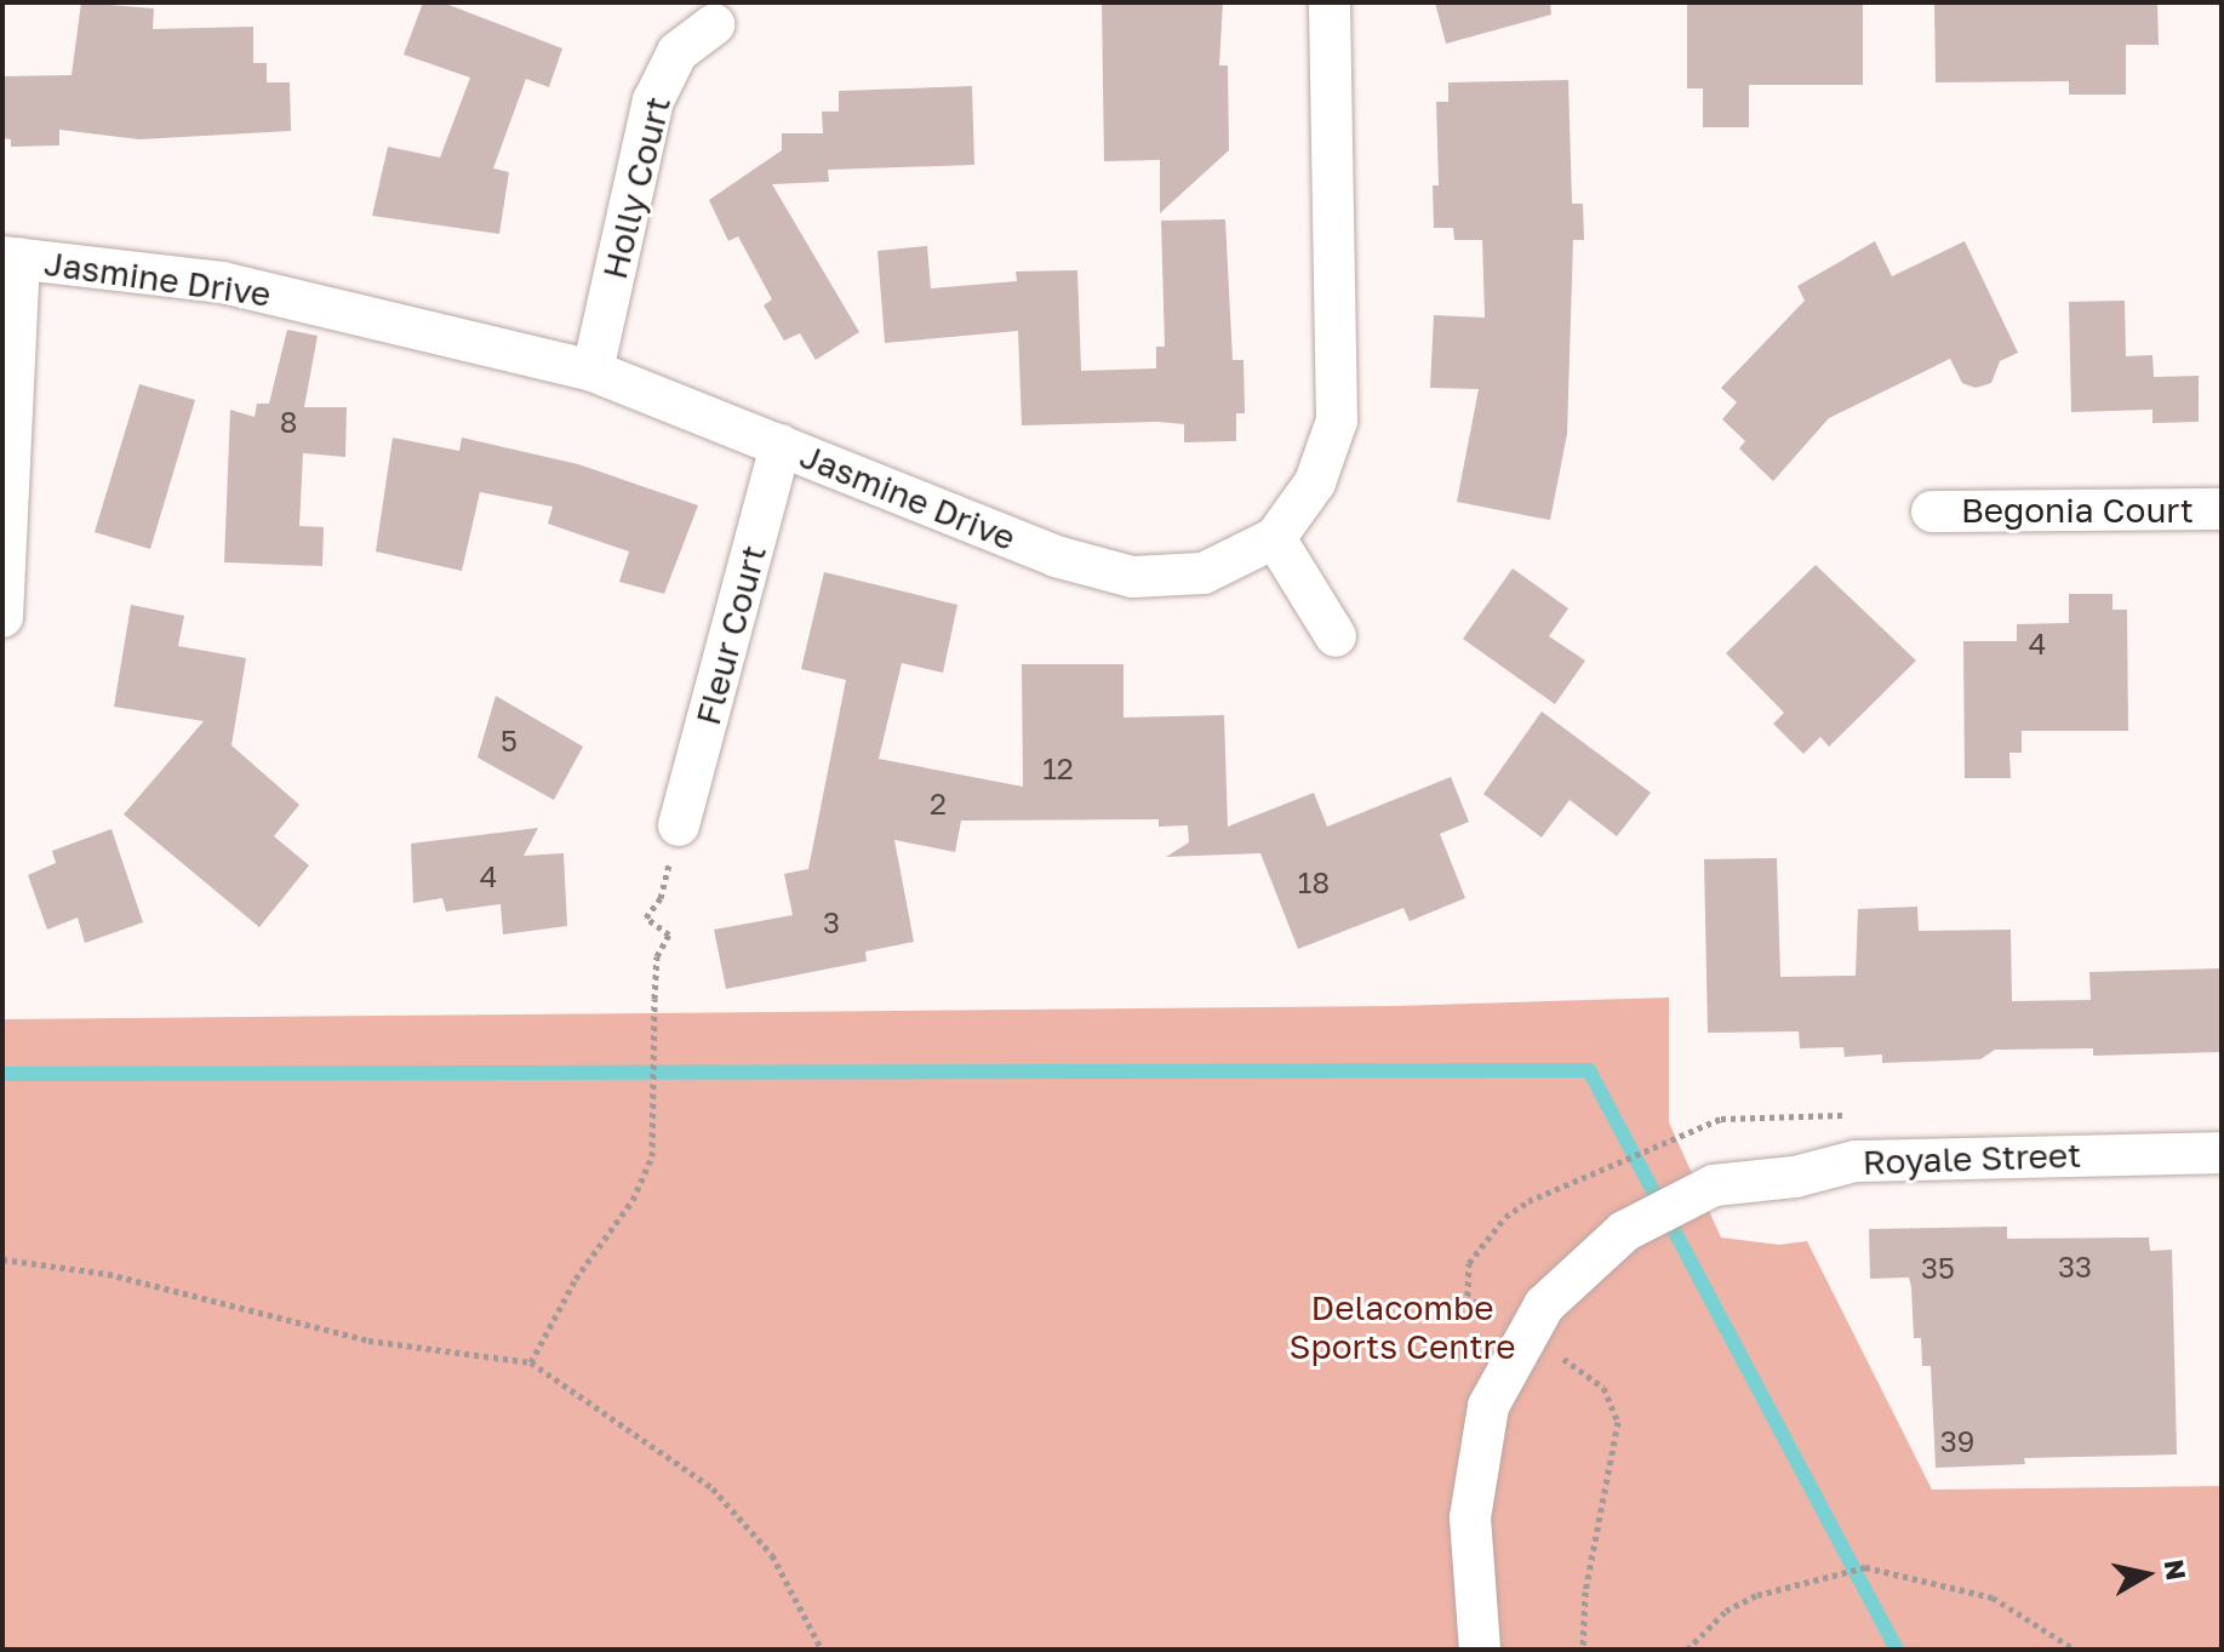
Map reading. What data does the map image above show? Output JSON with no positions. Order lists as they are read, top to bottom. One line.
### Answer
{"streets":{"street":["Holly Court","Jasmine Drive","Begonia Court","Fleur Court","Royale Street"]},"crossings":[["Holly Court","Jasmine Drive"],["Jasmine Drive","Fleur Court"]],"parks":["Delacombe Sports Centre"],"house_numbers":["8","4","5","12","2","4","18","3","33","35","39"],"north":"right"}
